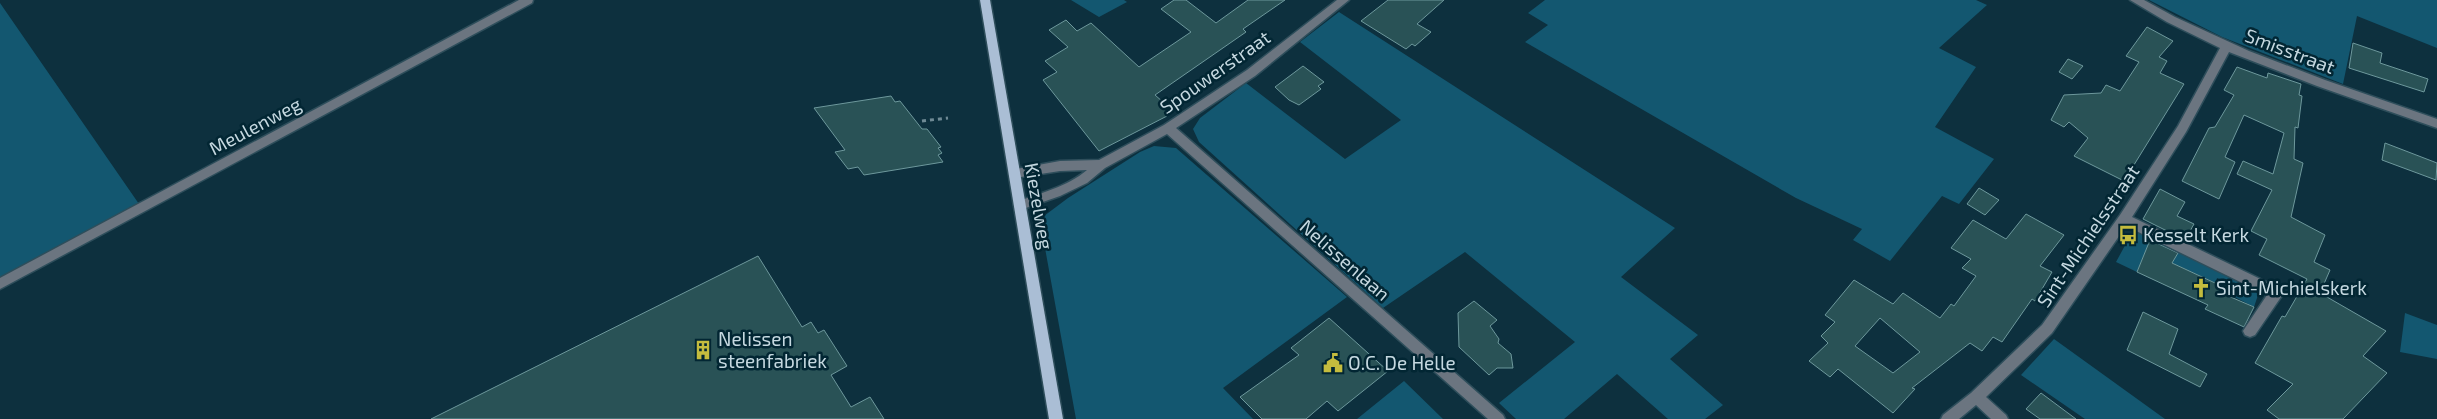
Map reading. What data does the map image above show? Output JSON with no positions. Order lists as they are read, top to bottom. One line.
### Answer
{"streets":{"main road":["Kiezelweg"],"street":["Smisstraat","Spouwerstraat","Meulenweg","Sint-Michielsstraat","Nelissenlaan"]},"crossings":[["Smisstraat","Sint-Michielsstraat"],["Spouwerstraat","Kiezelweg"],["Spouwerstraat","Nelissenlaan"]],"places":{"bus stop":["Kesselt Kerk"],"church":["Sint-Michielskerk"],"building":["Nelissen steenfabriek"],"public building":["O.C. De Helle"]}}
